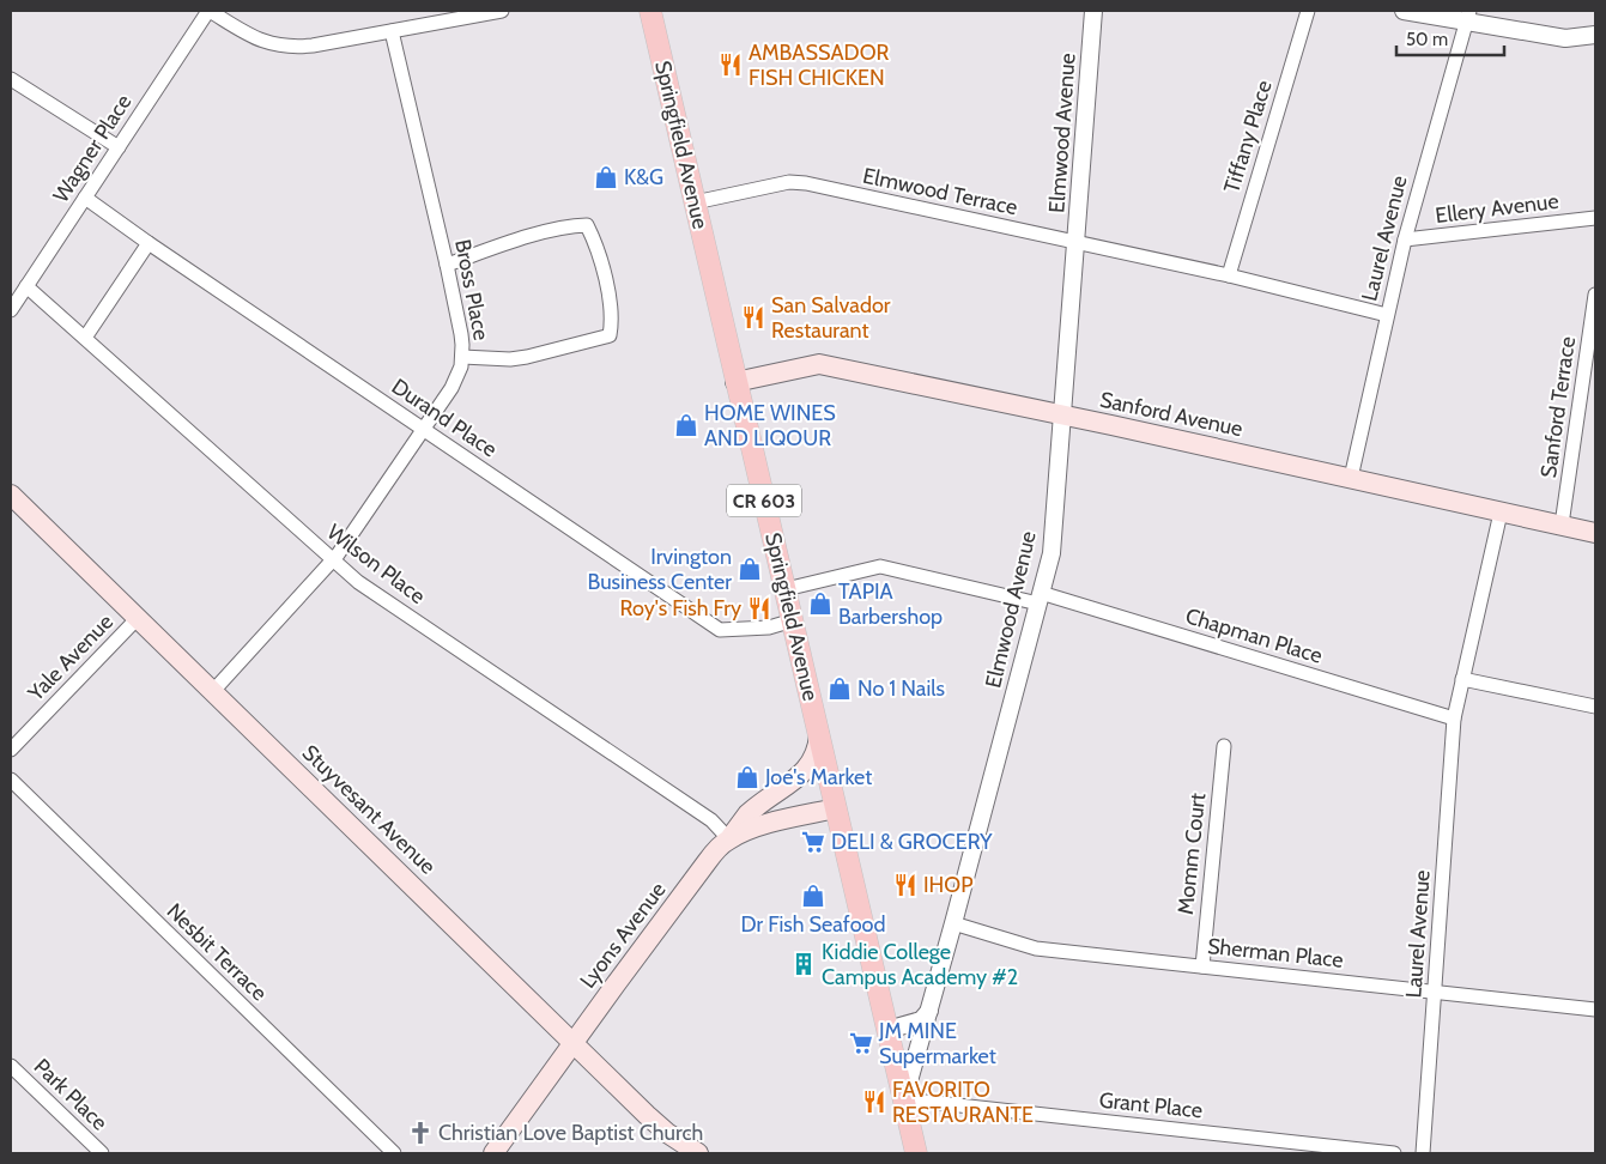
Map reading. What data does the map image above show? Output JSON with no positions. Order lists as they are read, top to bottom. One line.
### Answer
{"streets":{"main road":["Springfield Avenue","Sanford Avenue","CR 603","Stuyvesant Avenue","Lyons Avenue"],"street":["Elmwood Avenue","Tiffany Place","Wagner Place","Elmwood Terrace","Ellery Avenue","Laurel Avenue","Bross Place","Sanford Terrace","Durand Place","Wilson Place","Chapman Place","Yale Avenue","Momm Court","Nesbit Terrace","Sherman Place","Park Place","Grant Place"]},"crossings":[["Elmwood Avenue","Springfield Avenue"],["Elmwood Avenue","Elmwood Terrace"],["Elmwood Avenue","Sanford Avenue"],["Elmwood Avenue","Chapman Place"],["Elmwood Avenue","Sherman Place"],["Elmwood Avenue","Grant Place"],["Tiffany Place","Elmwood Terrace"],["Springfield Avenue","Elmwood Terrace"],["Springfield Avenue","Sanford Avenue"],["Springfield Avenue","Durand Place"],["Springfield Avenue","Chapman Place"],["Springfield Avenue","Lyons Avenue"],["Springfield Avenue","Grant Place"],["Wagner Place","Durand Place"],["Wagner Place","Wilson Place"],["Elmwood Terrace","Laurel Avenue"],["Ellery Avenue","Laurel Avenue"],["Laurel Avenue","Sanford Avenue"],["Laurel Avenue","Chapman Place"],["Laurel Avenue","Sherman Place"],["Bross Place","Durand Place"],["Bross Place","Wilson Place"],["Bross Place","Stuyvesant Avenue"],["Sanford Terrace","Sanford Avenue"],["Wilson Place","Lyons Avenue"],["Yale Avenue","Stuyvesant Avenue"],["Stuyvesant Avenue","Lyons Avenue"],["Momm Court","Sherman Place"]],"places":{"restaurant":["AMBASSADOR FISH CHICKEN","San Salvador Restaurant","Roy's Fish Fry","IHOP","FAVORITO RESTAURANTE"],"shop":["K&G","HOME WINES AND LIQOUR","Irvington Business Center","TAPIA Barbershop","No 1 Nails","Joe's Market","Dr Fish Seafood"],"supermarket":["DELI & GROCERY","JM MINE Supermarket"],"building":["Kiddie College Campus Academy #2"],"church":["Christian Love Baptist Church"]},"scale_bar":"50 m"}
